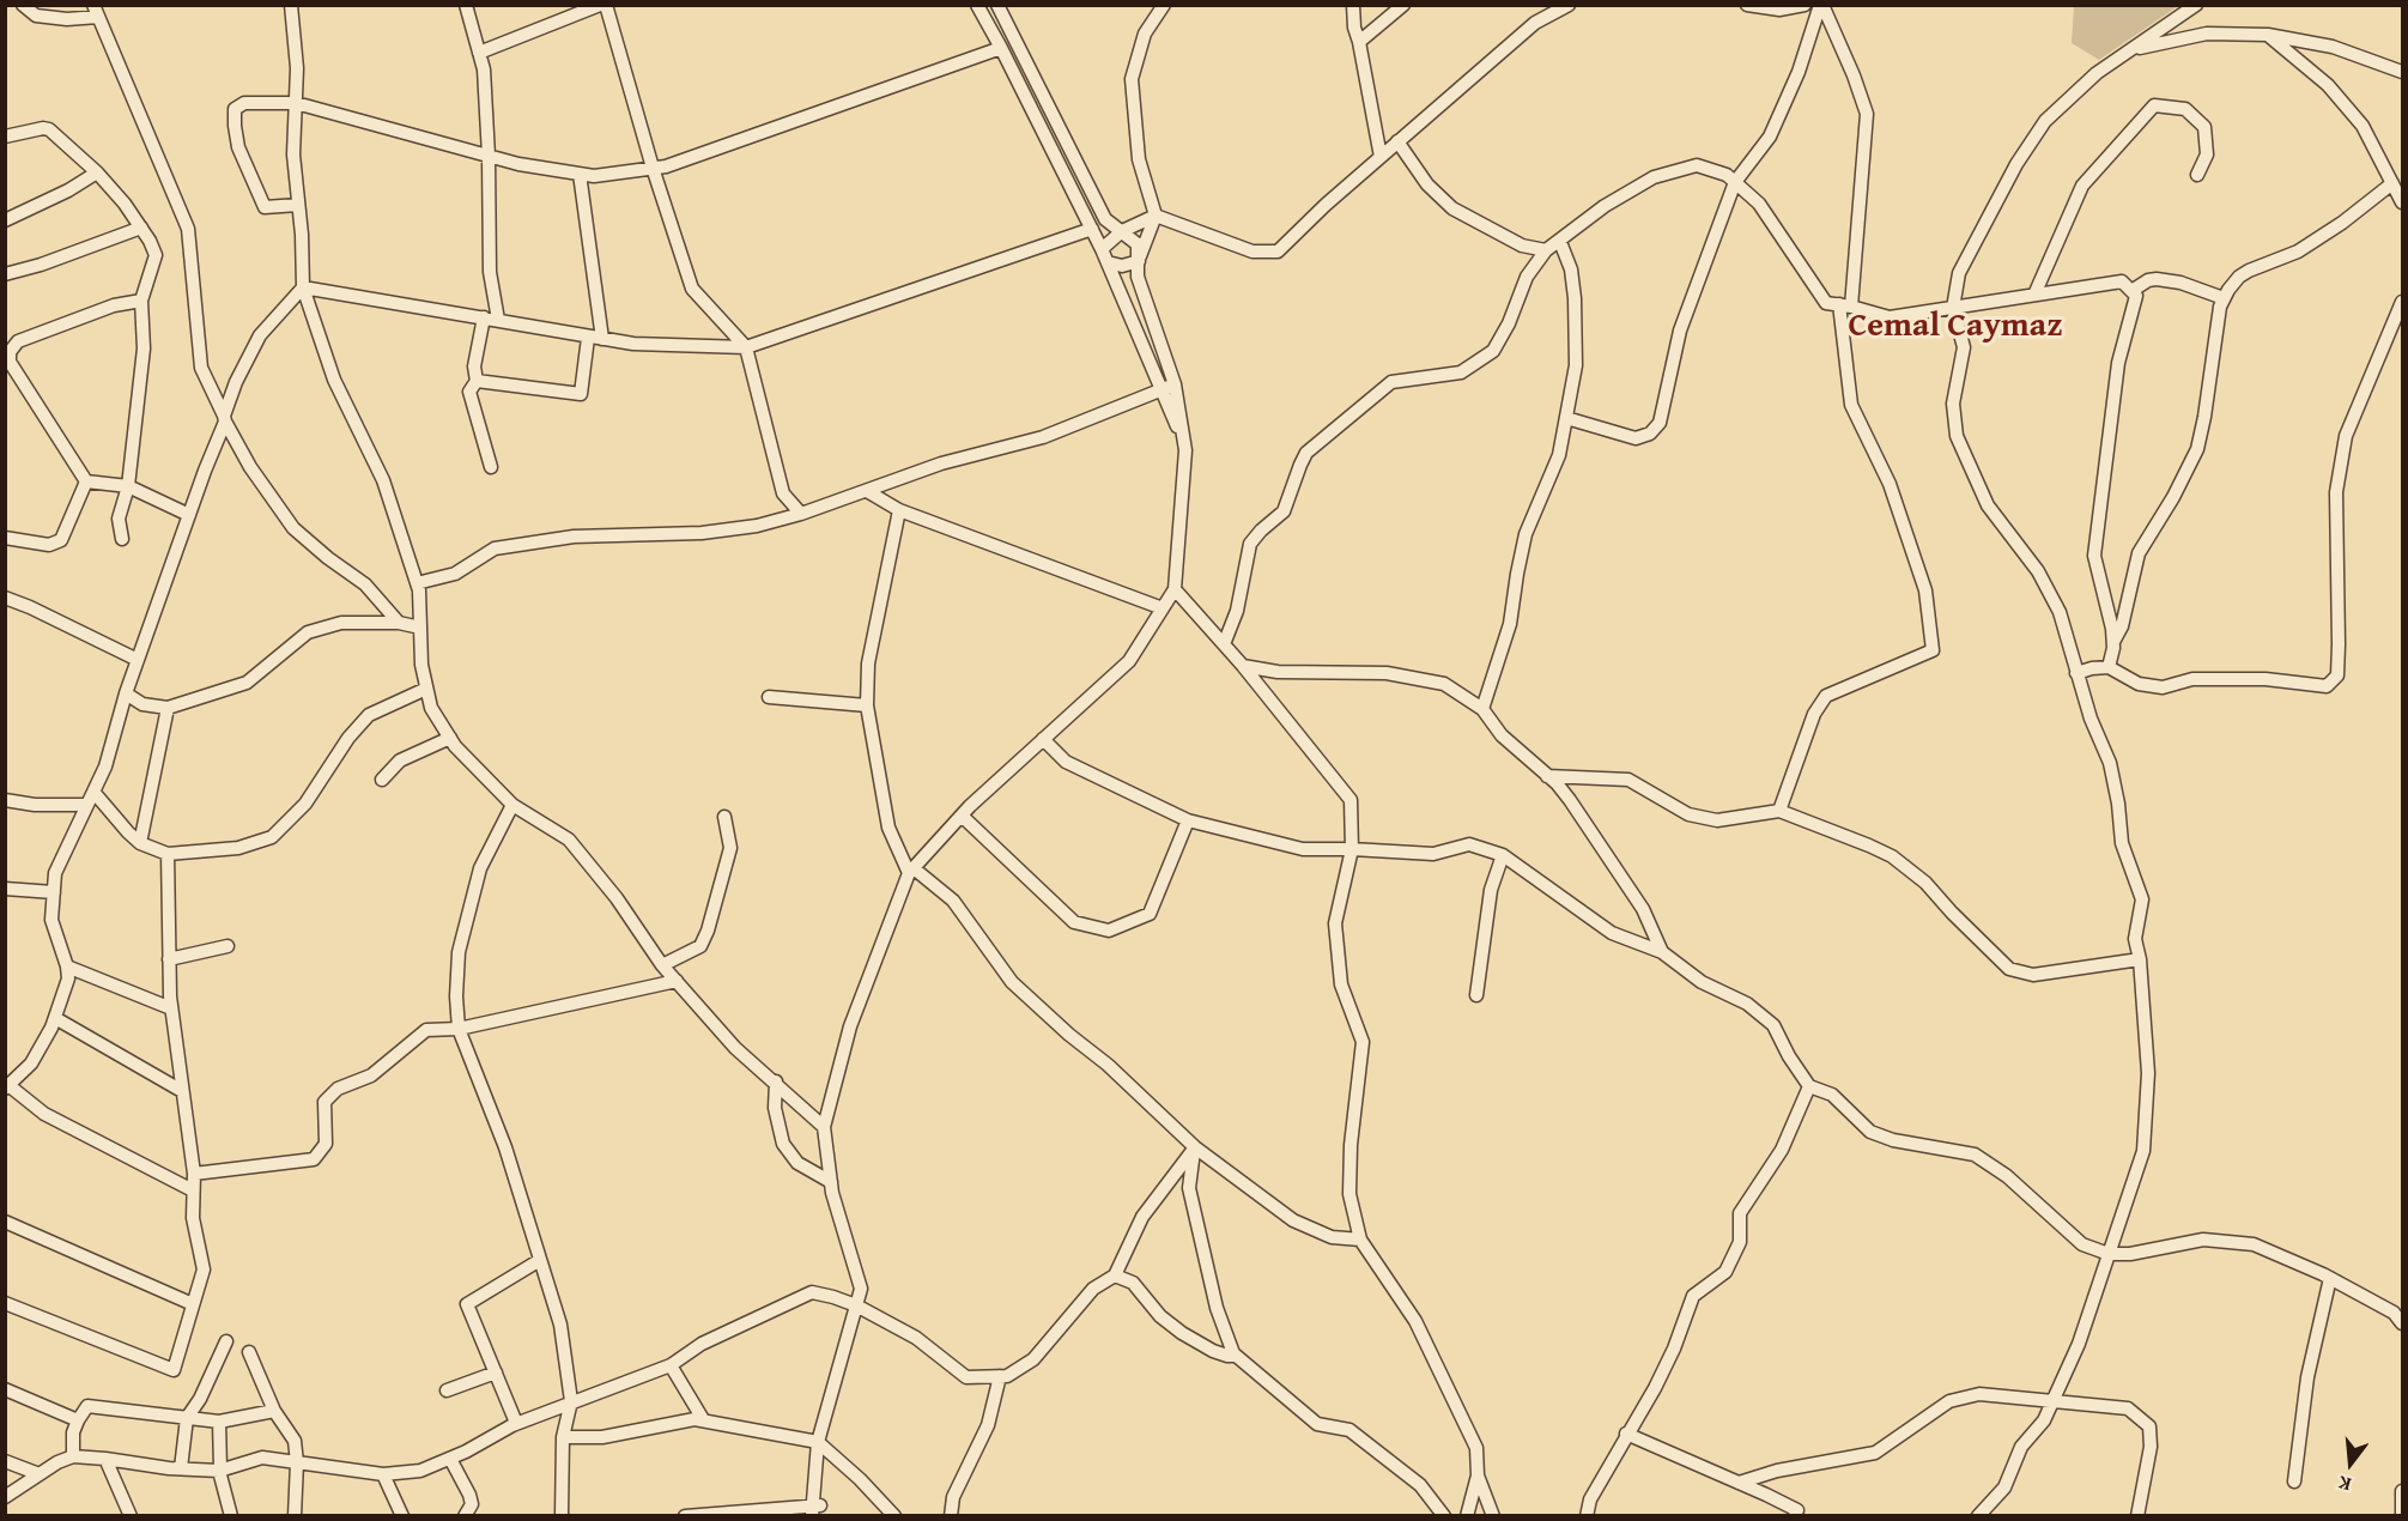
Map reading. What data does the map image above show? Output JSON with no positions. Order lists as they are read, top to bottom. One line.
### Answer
{"districts":["Cemal Caymaz"],"north":"bottom"}
